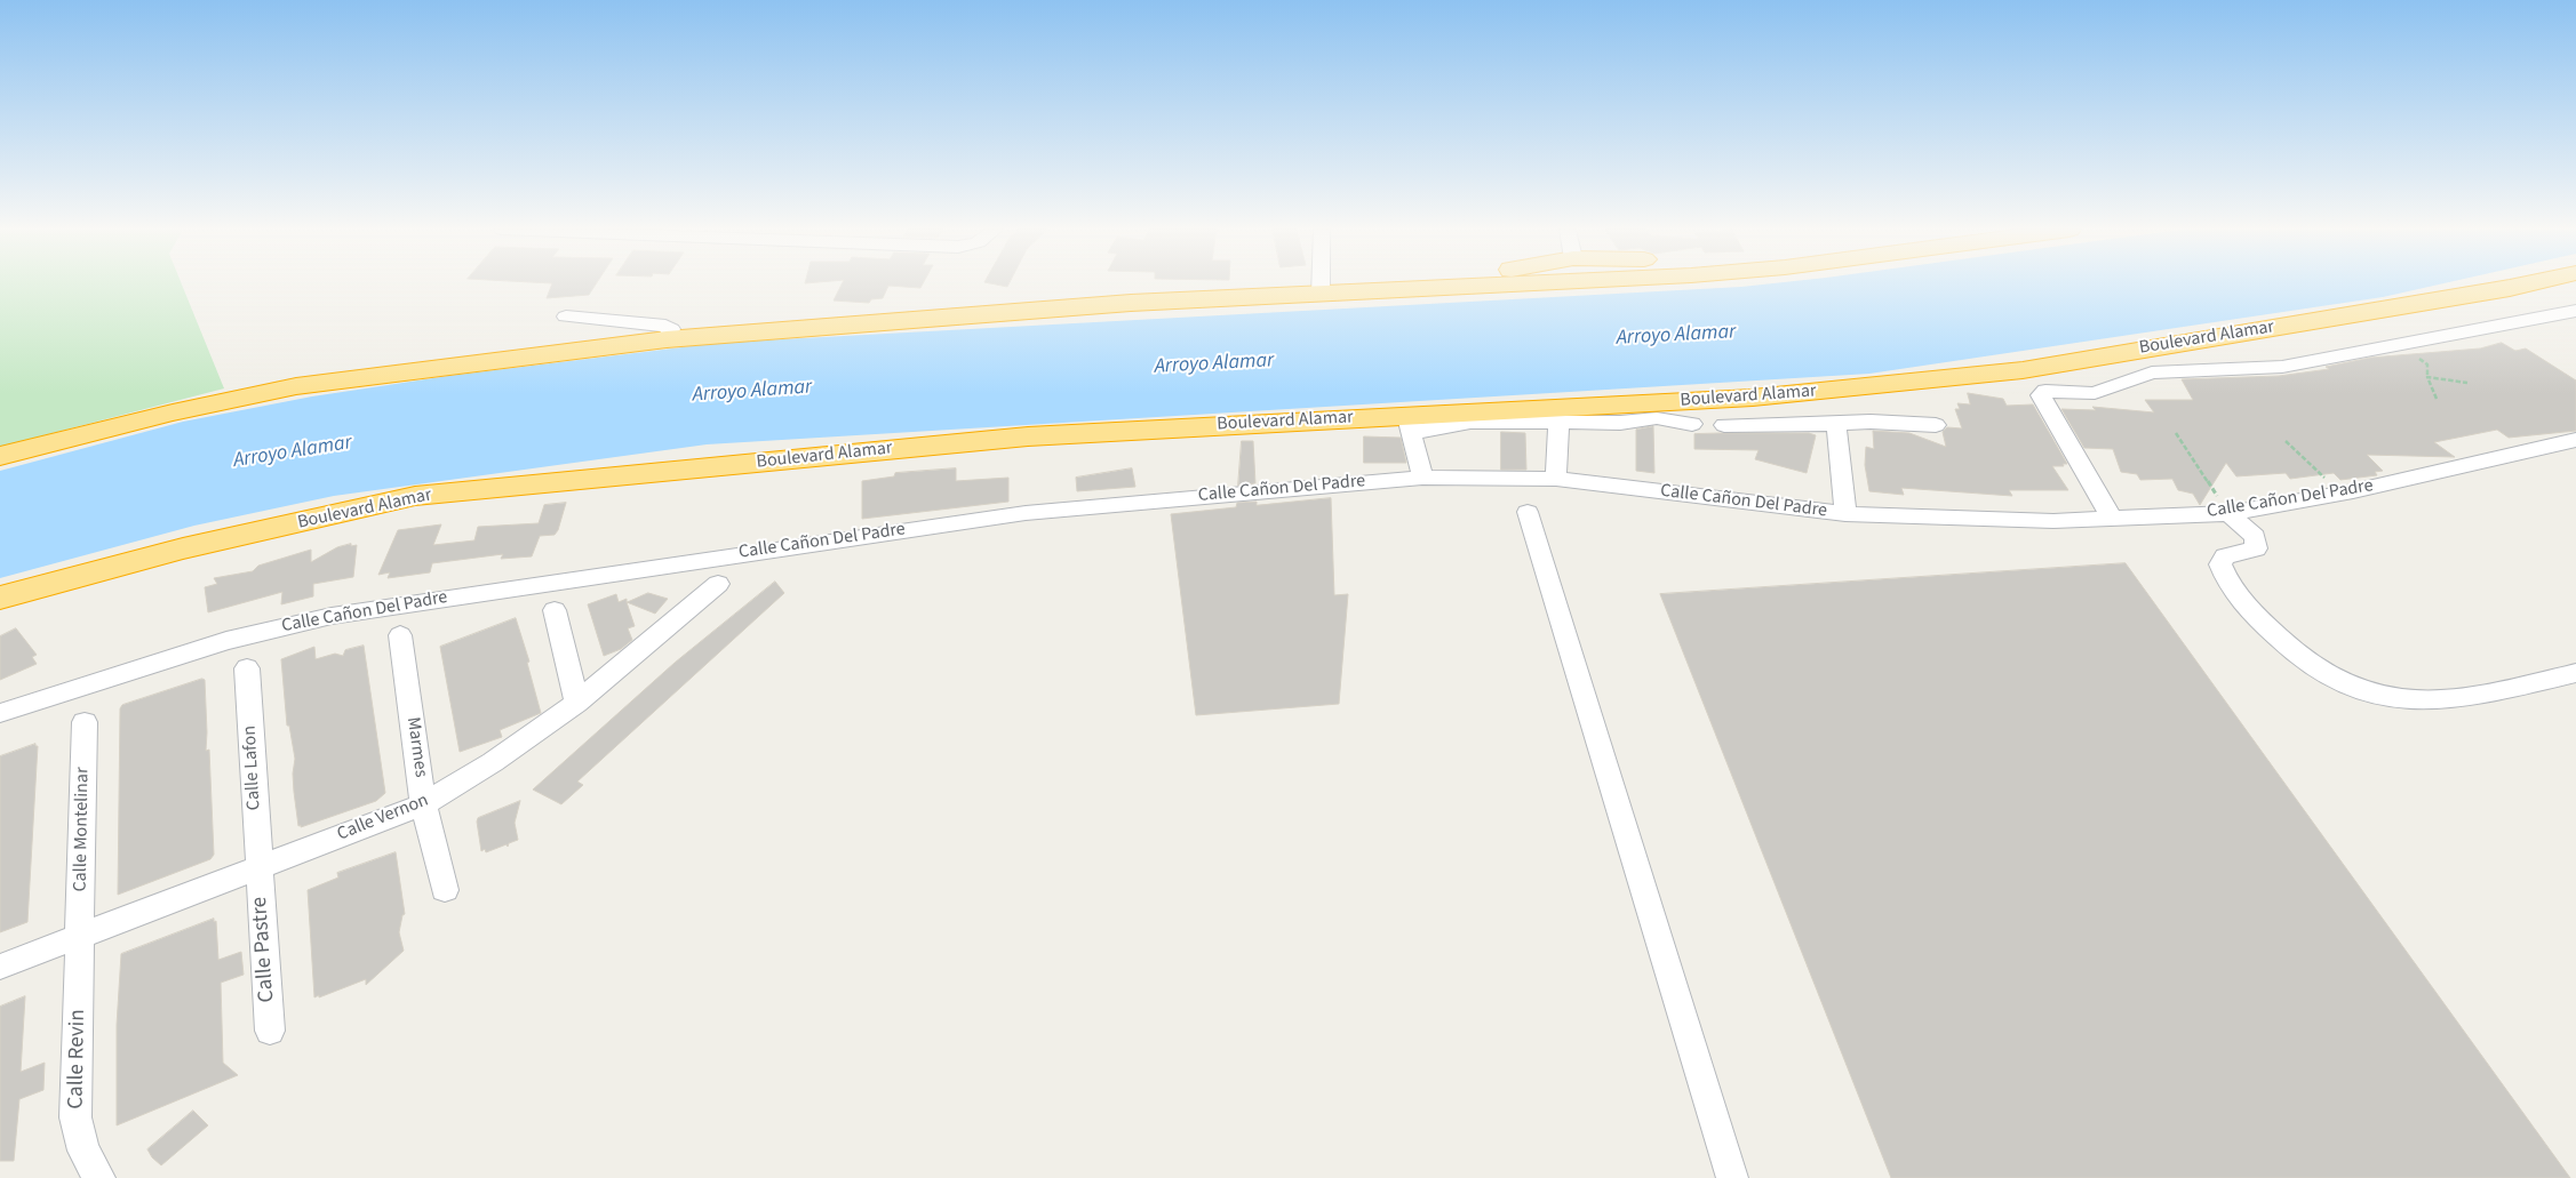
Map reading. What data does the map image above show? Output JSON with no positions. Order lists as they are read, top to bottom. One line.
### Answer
{"streets":{"highway":["Boulevard Alamar"],"street":["Calle Cañon Del Padre","Marmes","Calle Lafon","Calle Vernon","Calle Montelinar","Calle Pastre","Calle Revin"]},"crossings":[["Marmes","Calle Vernon"],["Calle Lafon","Calle Vernon"],["Calle Lafon","Calle Pastre"],["Calle Vernon","Calle Montelinar"],["Calle Vernon","Calle Pastre"],["Calle Vernon","Calle Revin"],["Calle Montelinar","Calle Revin"]],"water":["Arroyo Alamar"]}
